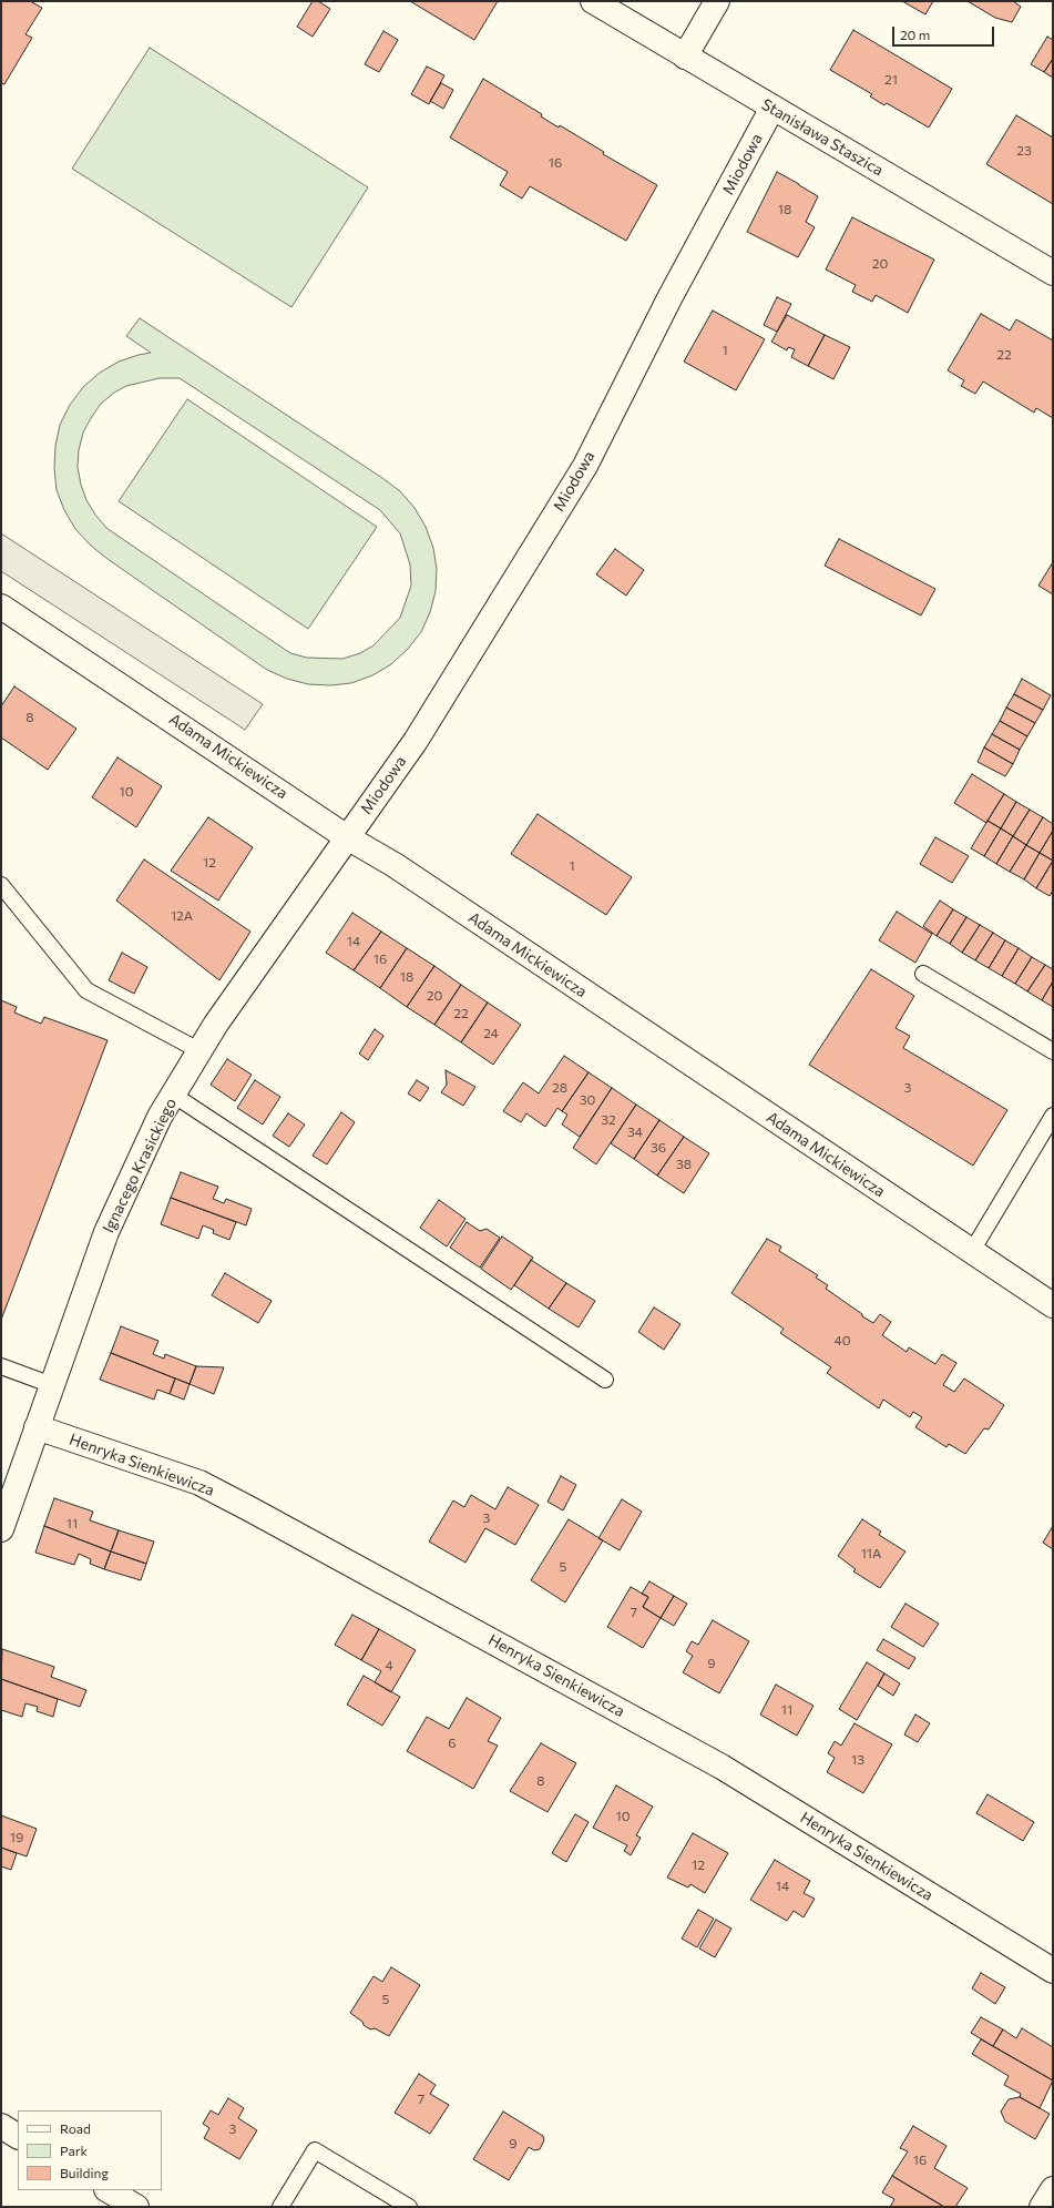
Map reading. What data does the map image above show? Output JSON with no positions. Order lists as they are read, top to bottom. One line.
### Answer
{"streets":{"street":["Stanisława Staszica","Miodowa","Adama Mickiewicza","Ignacego Krasickiego","Henryka Sienkiewicza"]},"crossings":[["Stanisława Staszica","Miodowa"],["Miodowa","Adama Mickiewicza"],["Miodowa","Ignacego Krasickiego"],["Adama Mickiewicza","Ignacego Krasickiego"],["Ignacego Krasickiego","Henryka Sienkiewicza"]],"house_numbers":["21","23","16","18","20","1","22","8","10","12","1","12A","14","16","18","20","22","24","28","3","30","32","34","36","38","40","3","11","11A","5","7","9","4","11","6","13","8","10","19","12","14","5","7","3","9","16"],"legend":["Road","Park","Building"],"scale_bar":"20 m"}
